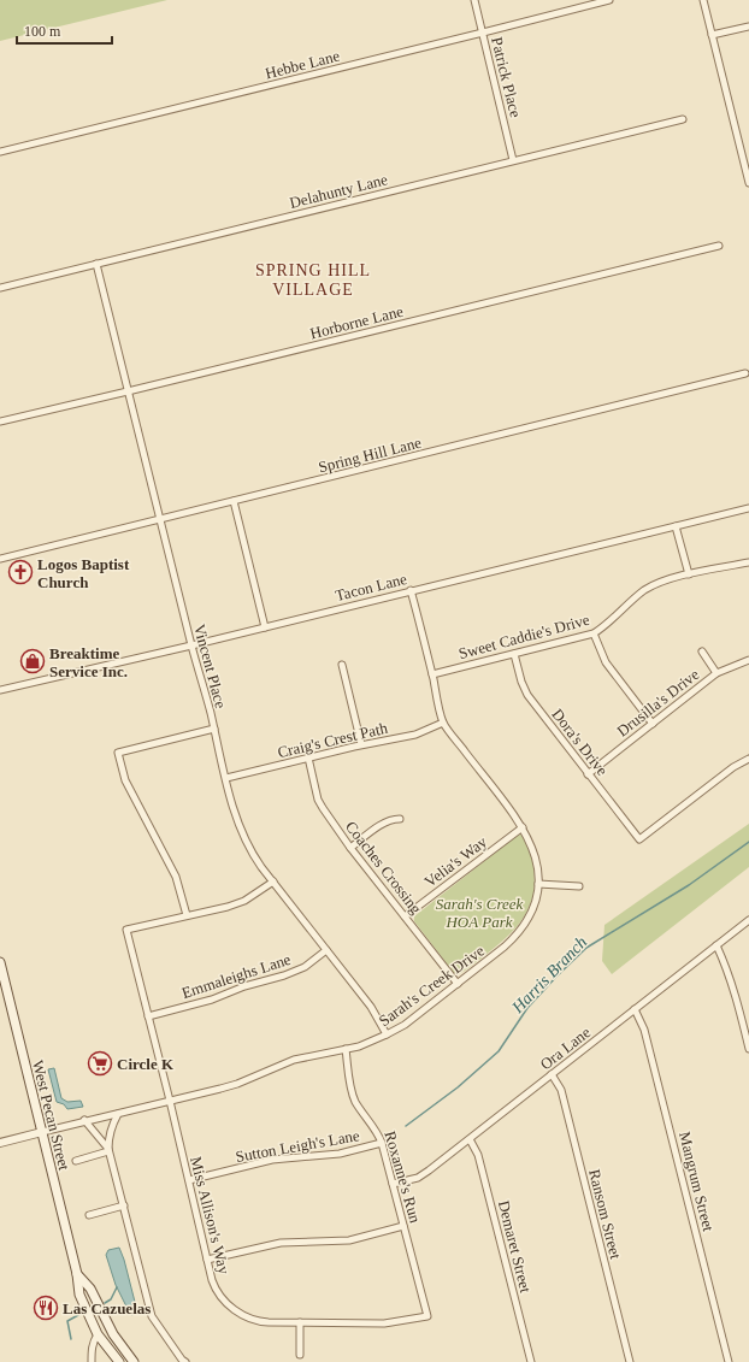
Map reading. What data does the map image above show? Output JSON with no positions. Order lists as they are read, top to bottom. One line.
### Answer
{"streets":{"main road":["West Pecan Street"],"street":["Hebbe Lane","Patrick Place","Delahunty Lane","Horborne Lane","Spring Hill Lane","Tacon Lane","Sweet Caddie's Drive","Vincent Place","Drusilla's Drive","Craig's Crest Path","Dora's Drive","Velia's Way","Coaches Crossing","Emmaleighs Lane","Sarah's Creek Drive","Ora Lane","Sutton Leigh's Lane","Roxanne's Run","Mangrum Street","Ransom Street","Miss Allison's Way","Demaret Street"]},"crossings":[["Hebbe Lane","Patrick Place"],["Patrick Place","Delahunty Lane"],["Delahunty Lane","Vincent Place"],["Horborne Lane","Vincent Place"],["Spring Hill Lane","Vincent Place"],["Tacon Lane","Vincent Place"],["Tacon Lane","Sarah's Creek Drive"],["Sweet Caddie's Drive","Dora's Drive"],["Sweet Caddie's Drive","Sarah's Creek Drive"],["Vincent Place","Craig's Crest Path"],["Vincent Place","Emmaleighs Lane"],["Vincent Place","Sarah's Creek Drive"],["Drusilla's Drive","Dora's Drive"],["Craig's Crest Path","Coaches Crossing"],["Craig's Crest Path","Sarah's Creek Drive"],["Velia's Way","Coaches Crossing"],["Velia's Way","Sarah's Creek Drive"],["Coaches Crossing","Sarah's Creek Drive"],["Emmaleighs Lane","Miss Allison's Way"],["Sarah's Creek Drive","West Pecan Street"],["Sarah's Creek Drive","Roxanne's Run"],["Sarah's Creek Drive","Miss Allison's Way"],["Ora Lane","Roxanne's Run"],["Ora Lane","Mangrum Street"],["Ora Lane","Ransom Street"],["Ora Lane","Demaret Street"],["Sutton Leigh's Lane","Roxanne's Run"],["Sutton Leigh's Lane","Miss Allison's Way"],["Roxanne's Run","Miss Allison's Way"]],"districts":["SPRING HILL VILLAGE"],"water":["Harris Branch"],"parks":["Sarah's Creek HOA Park"],"places":{"church":["Logos Baptist Church"],"shop":["Breaktime Service Inc."],"supermarket":["Circle K"],"restaurant":["Las Cazuelas"]},"scale_bar":"100 m"}
